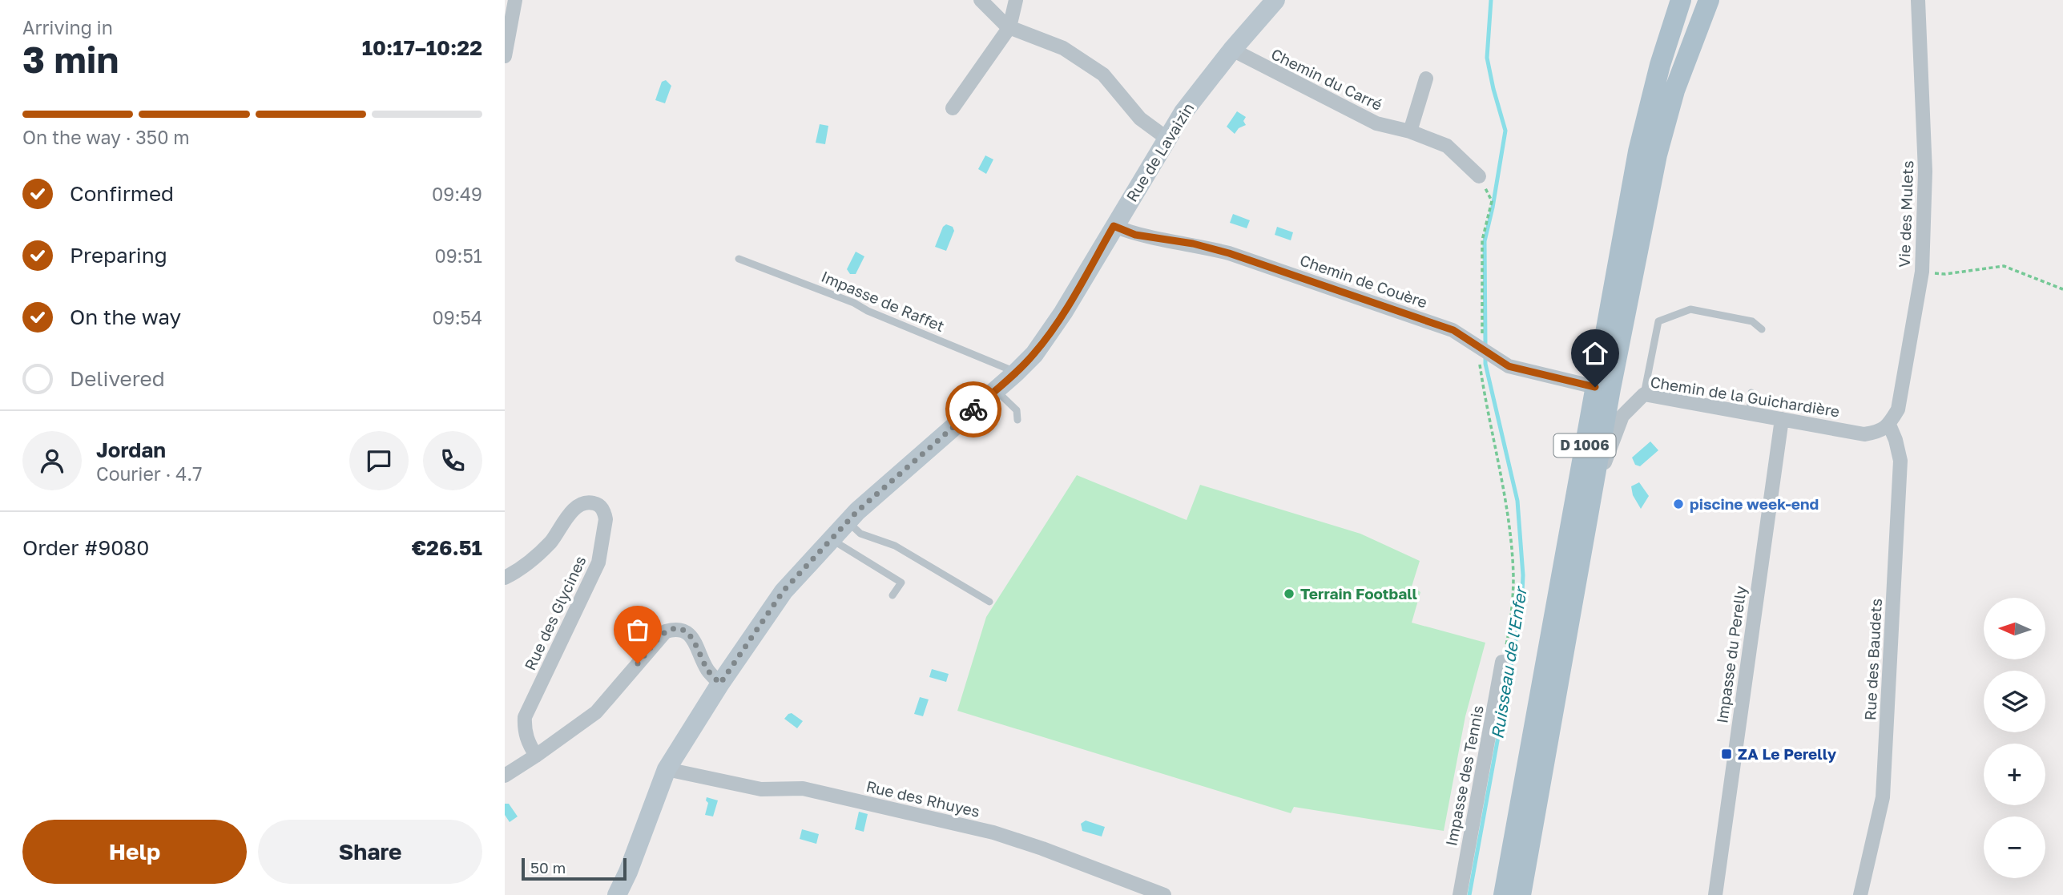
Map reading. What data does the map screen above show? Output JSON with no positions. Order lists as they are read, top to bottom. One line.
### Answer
{"streets":{"main road":["Rue de Lavaizin","D 1006"],"street":["Chemin du Carré","Vie des Mulets","Chemin de Couère","Chemin de la Guichardière","Rue des Glycines","Impasse du Perelly","Rue des Baudets","Impasse des Tennis","Rue des Rhuyes"],"lane":["Impasse de Raffet"]},"crossings":[["Chemin du Carré","Rue de Lavaizin"],["Rue de Lavaizin","Chemin de Couère"],["Rue de Lavaizin","Impasse de Raffet"],["Rue de Lavaizin","Rue des Rhuyes"],["Vie des Mulets","Chemin de la Guichardière"],["Vie des Mulets","Rue des Baudets"],["Chemin de Couère","D 1006"],["Chemin de la Guichardière","D 1006"],["Chemin de la Guichardière","Impasse du Perelly"],["Chemin de la Guichardière","Rue des Baudets"]],"water":["Ruisseau de l'Enfer"],"places":{"other":["piscine week-end","Terrain Football"],"transit":["ZA Le Perelly"]},"scale_bar":"50 m","north":"left","page":{"heading":["3 min","Arriving in","10:17–10:22"],"panel":["Jordan","Courier · 4.7","Order #9080","€26.51"],"bar":"On the way · 350 m","list":[["Confirmed","09:49"],["Preparing","09:51"],["On the way","09:54"],"Delivered"],"map_buttons":["+","−"],"buttons":["Help","Share"],"scale":"50 m"}}
